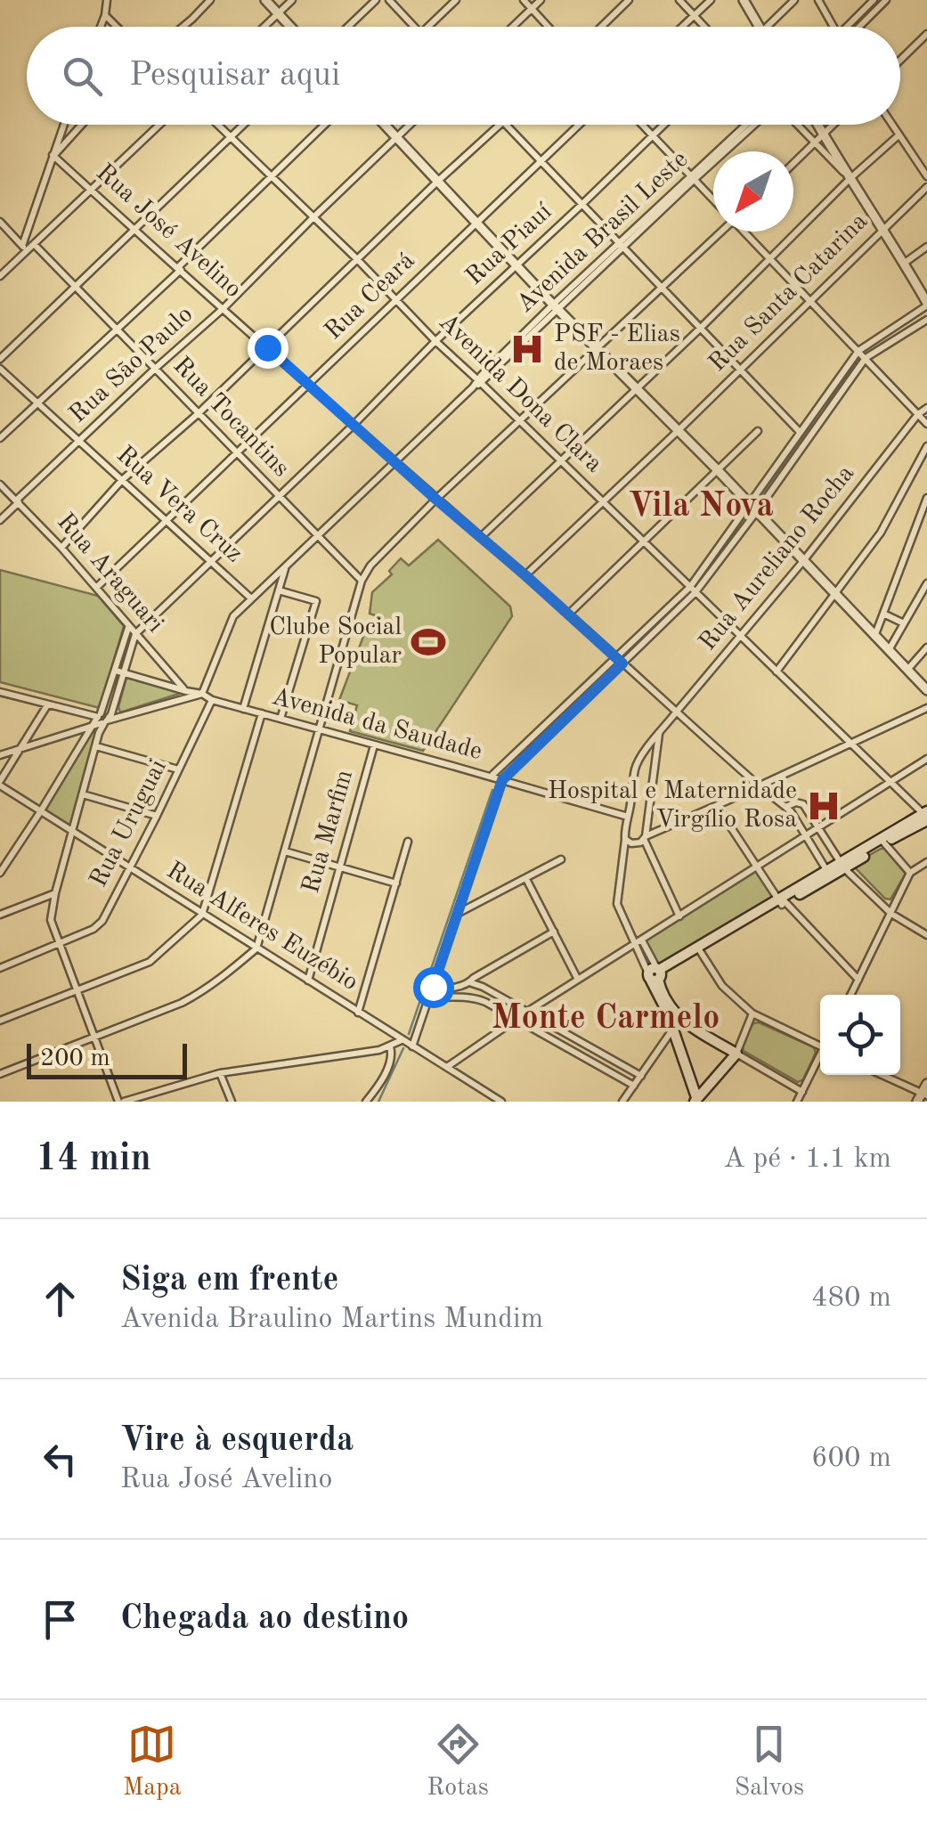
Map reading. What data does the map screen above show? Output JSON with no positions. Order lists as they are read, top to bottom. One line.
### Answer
{"streets":{"street":["Rua José Avelino","Avenida Brasil Leste","Rua Piauí","Rua Santa Catarina","Rua Ceará","Rua São Paulo","Avenida Dona Clara","Rua Tocantins","Rua Vera Cruz","Rua Aureliano Rocha","Rua Araguari","Avenida da Saudade","Rua Uruguai","Rua Marfim","Rua Alferes Euzébio"]},"crossings":[["Rua José Avelino","Avenida Brasil Leste"],["Rua José Avelino","Rua Piauí"],["Rua José Avelino","Rua Santa Catarina"],["Rua José Avelino","Rua Ceará"],["Rua José Avelino","Rua São Paulo"],["Rua José Avelino","Rua Aureliano Rocha"],["Avenida Brasil Leste","Avenida Dona Clara"],["Avenida Brasil Leste","Rua Tocantins"],["Avenida Brasil Leste","Rua Vera Cruz"],["Avenida Brasil Leste","Avenida da Saudade"],["Rua Piauí","Avenida Dona Clara"],["Rua Piauí","Rua Tocantins"],["Rua Piauí","Rua Vera Cruz"],["Rua Piauí","Rua Araguari"],["Rua Santa Catarina","Avenida Dona Clara"],["Rua Ceará","Avenida Dona Clara"],["Rua Ceará","Rua Tocantins"],["Rua Ceará","Rua Vera Cruz"],["Rua Ceará","Rua Araguari"],["Rua São Paulo","Avenida Dona Clara"],["Rua São Paulo","Rua Tocantins"],["Rua São Paulo","Rua Vera Cruz"],["Rua São Paulo","Rua Araguari"],["Avenida Dona Clara","Rua Aureliano Rocha"],["Rua Araguari","Avenida da Saudade"],["Avenida da Saudade","Rua Uruguai"],["Avenida da Saudade","Rua Marfim"],["Rua Uruguai","Rua Alferes Euzébio"],["Rua Marfim","Rua Alferes Euzébio"]],"districts":["Vila Nova","Monte Carmelo"],"places":{"hospital":["PSF - Elias de Moraes","Hospital e Maternidade Virgílio Rosa"],"sports":["Clube Social Popular"]},"scale_bar":"200 m","north":"bottom left","page":{"search":"Pesquisar aqui","scale":"200 m","heading":["14 min","A pé · 1.1 km"],"list":[["Siga em frente","Avenida Braulino Martins Mundim","480 m"],["Vire à esquerda","Rua José Avelino","600 m"],"Chegada ao destino"],"nav":["Mapa","Rotas","Salvos"]}}
